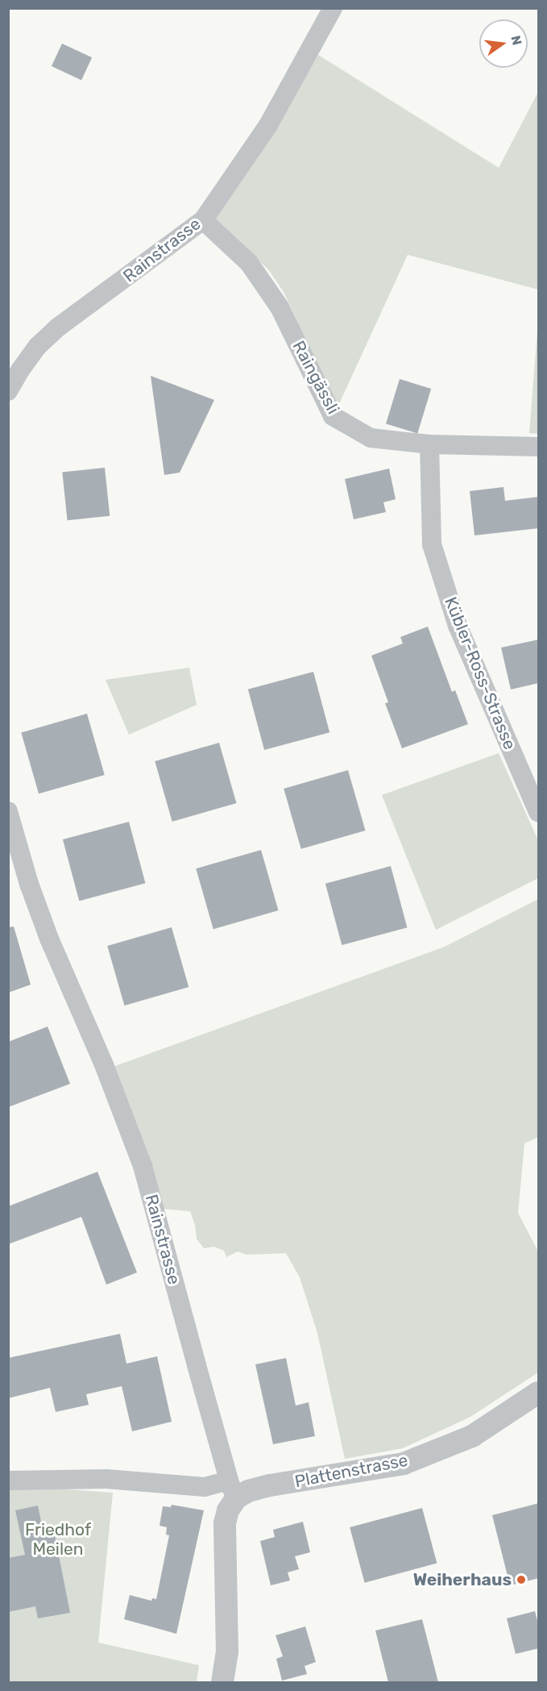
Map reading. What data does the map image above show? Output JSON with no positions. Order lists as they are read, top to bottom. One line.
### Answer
{"streets":{"street":["Rainstrasse","Raingässli","Kübler-Ross-Strasse","Plattenstrasse"]},"crossings":[["Rainstrasse","Raingässli"],["Rainstrasse","Plattenstrasse"],["Raingässli","Kübler-Ross-Strasse"]],"parks":["Friedhof Meilen"],"places":["Weiherhaus"],"north":"right"}
